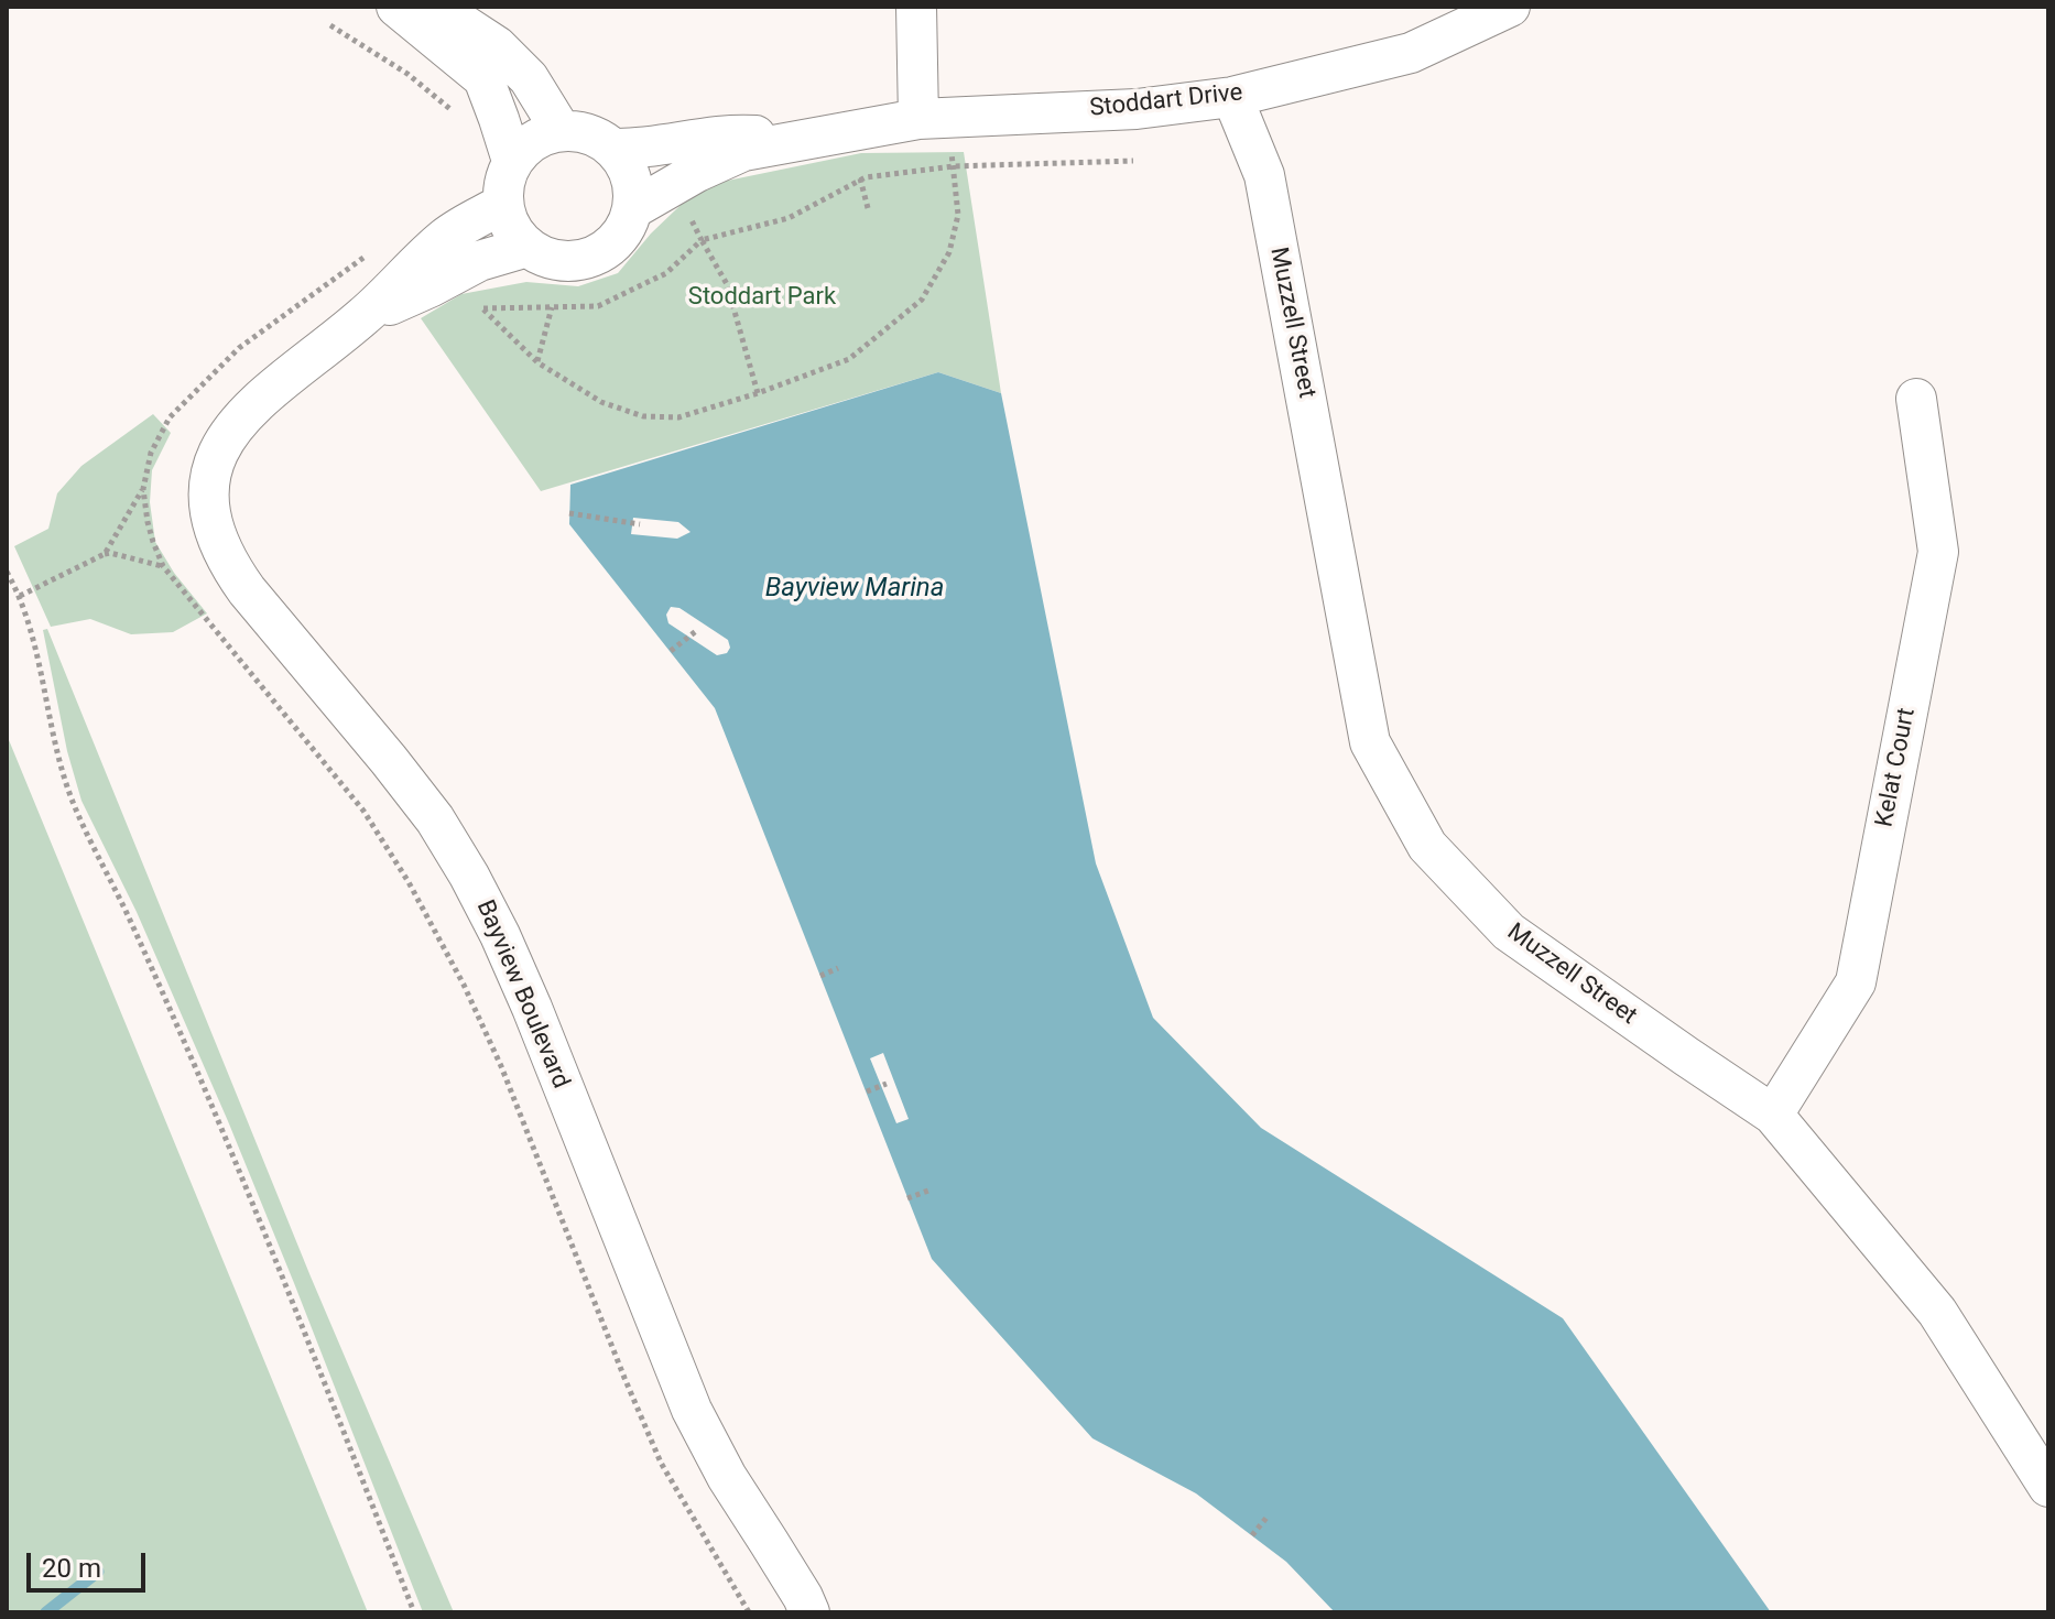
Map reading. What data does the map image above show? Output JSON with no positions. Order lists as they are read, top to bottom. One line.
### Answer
{"streets":{"street":["Stoddart Drive","Muzzell Street","Kelat Court","Bayview Boulevard"]},"crossings":[["Stoddart Drive","Muzzell Street"],["Stoddart Drive","Bayview Boulevard"],["Muzzell Street","Kelat Court"]],"water":["Bayview Marina"],"parks":["Stoddart Park"],"scale_bar":"20 m"}
